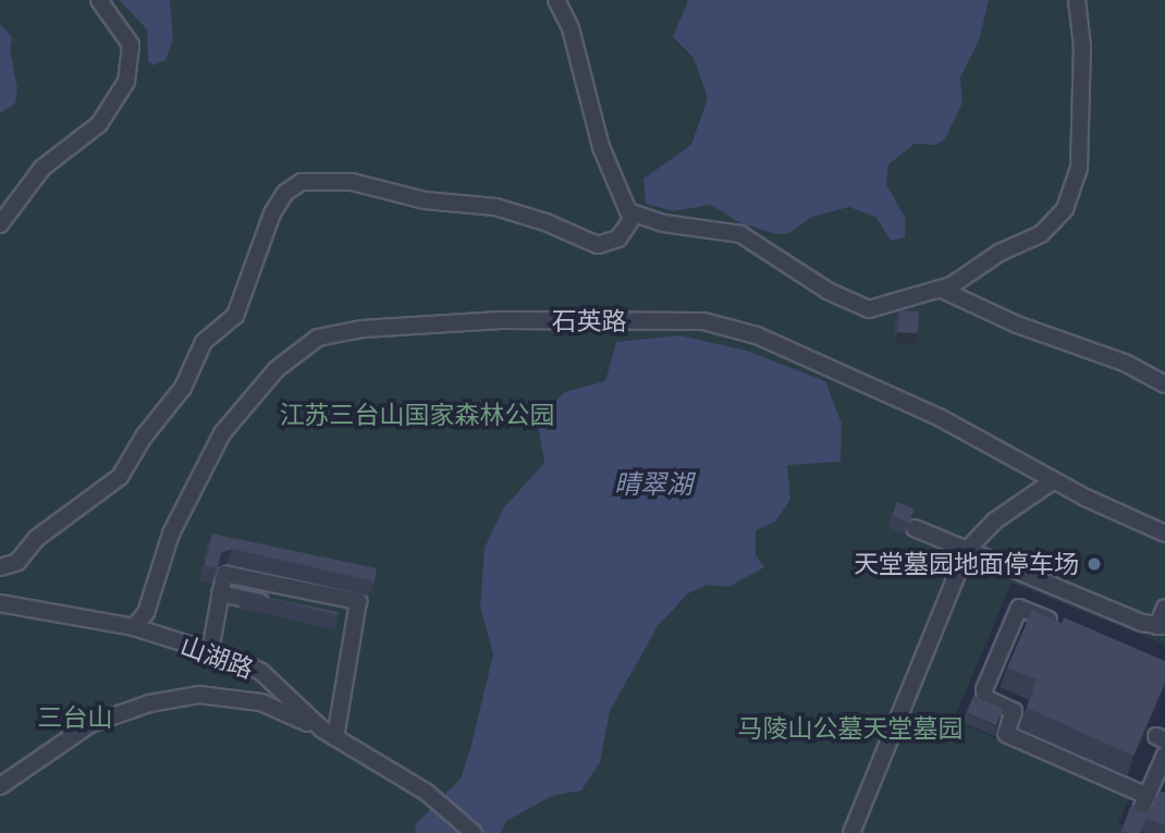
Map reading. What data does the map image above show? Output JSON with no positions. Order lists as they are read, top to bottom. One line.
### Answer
{"streets":{"street":["石英路","山湖路"]},"crossings":[["石英路","山湖路"]],"water":["晴翠湖"],"parks":["江苏三台山国家森林公园","三台山","马陵山公墓天堂墓园"],"places":["天堂墓园地面停车场"]}
